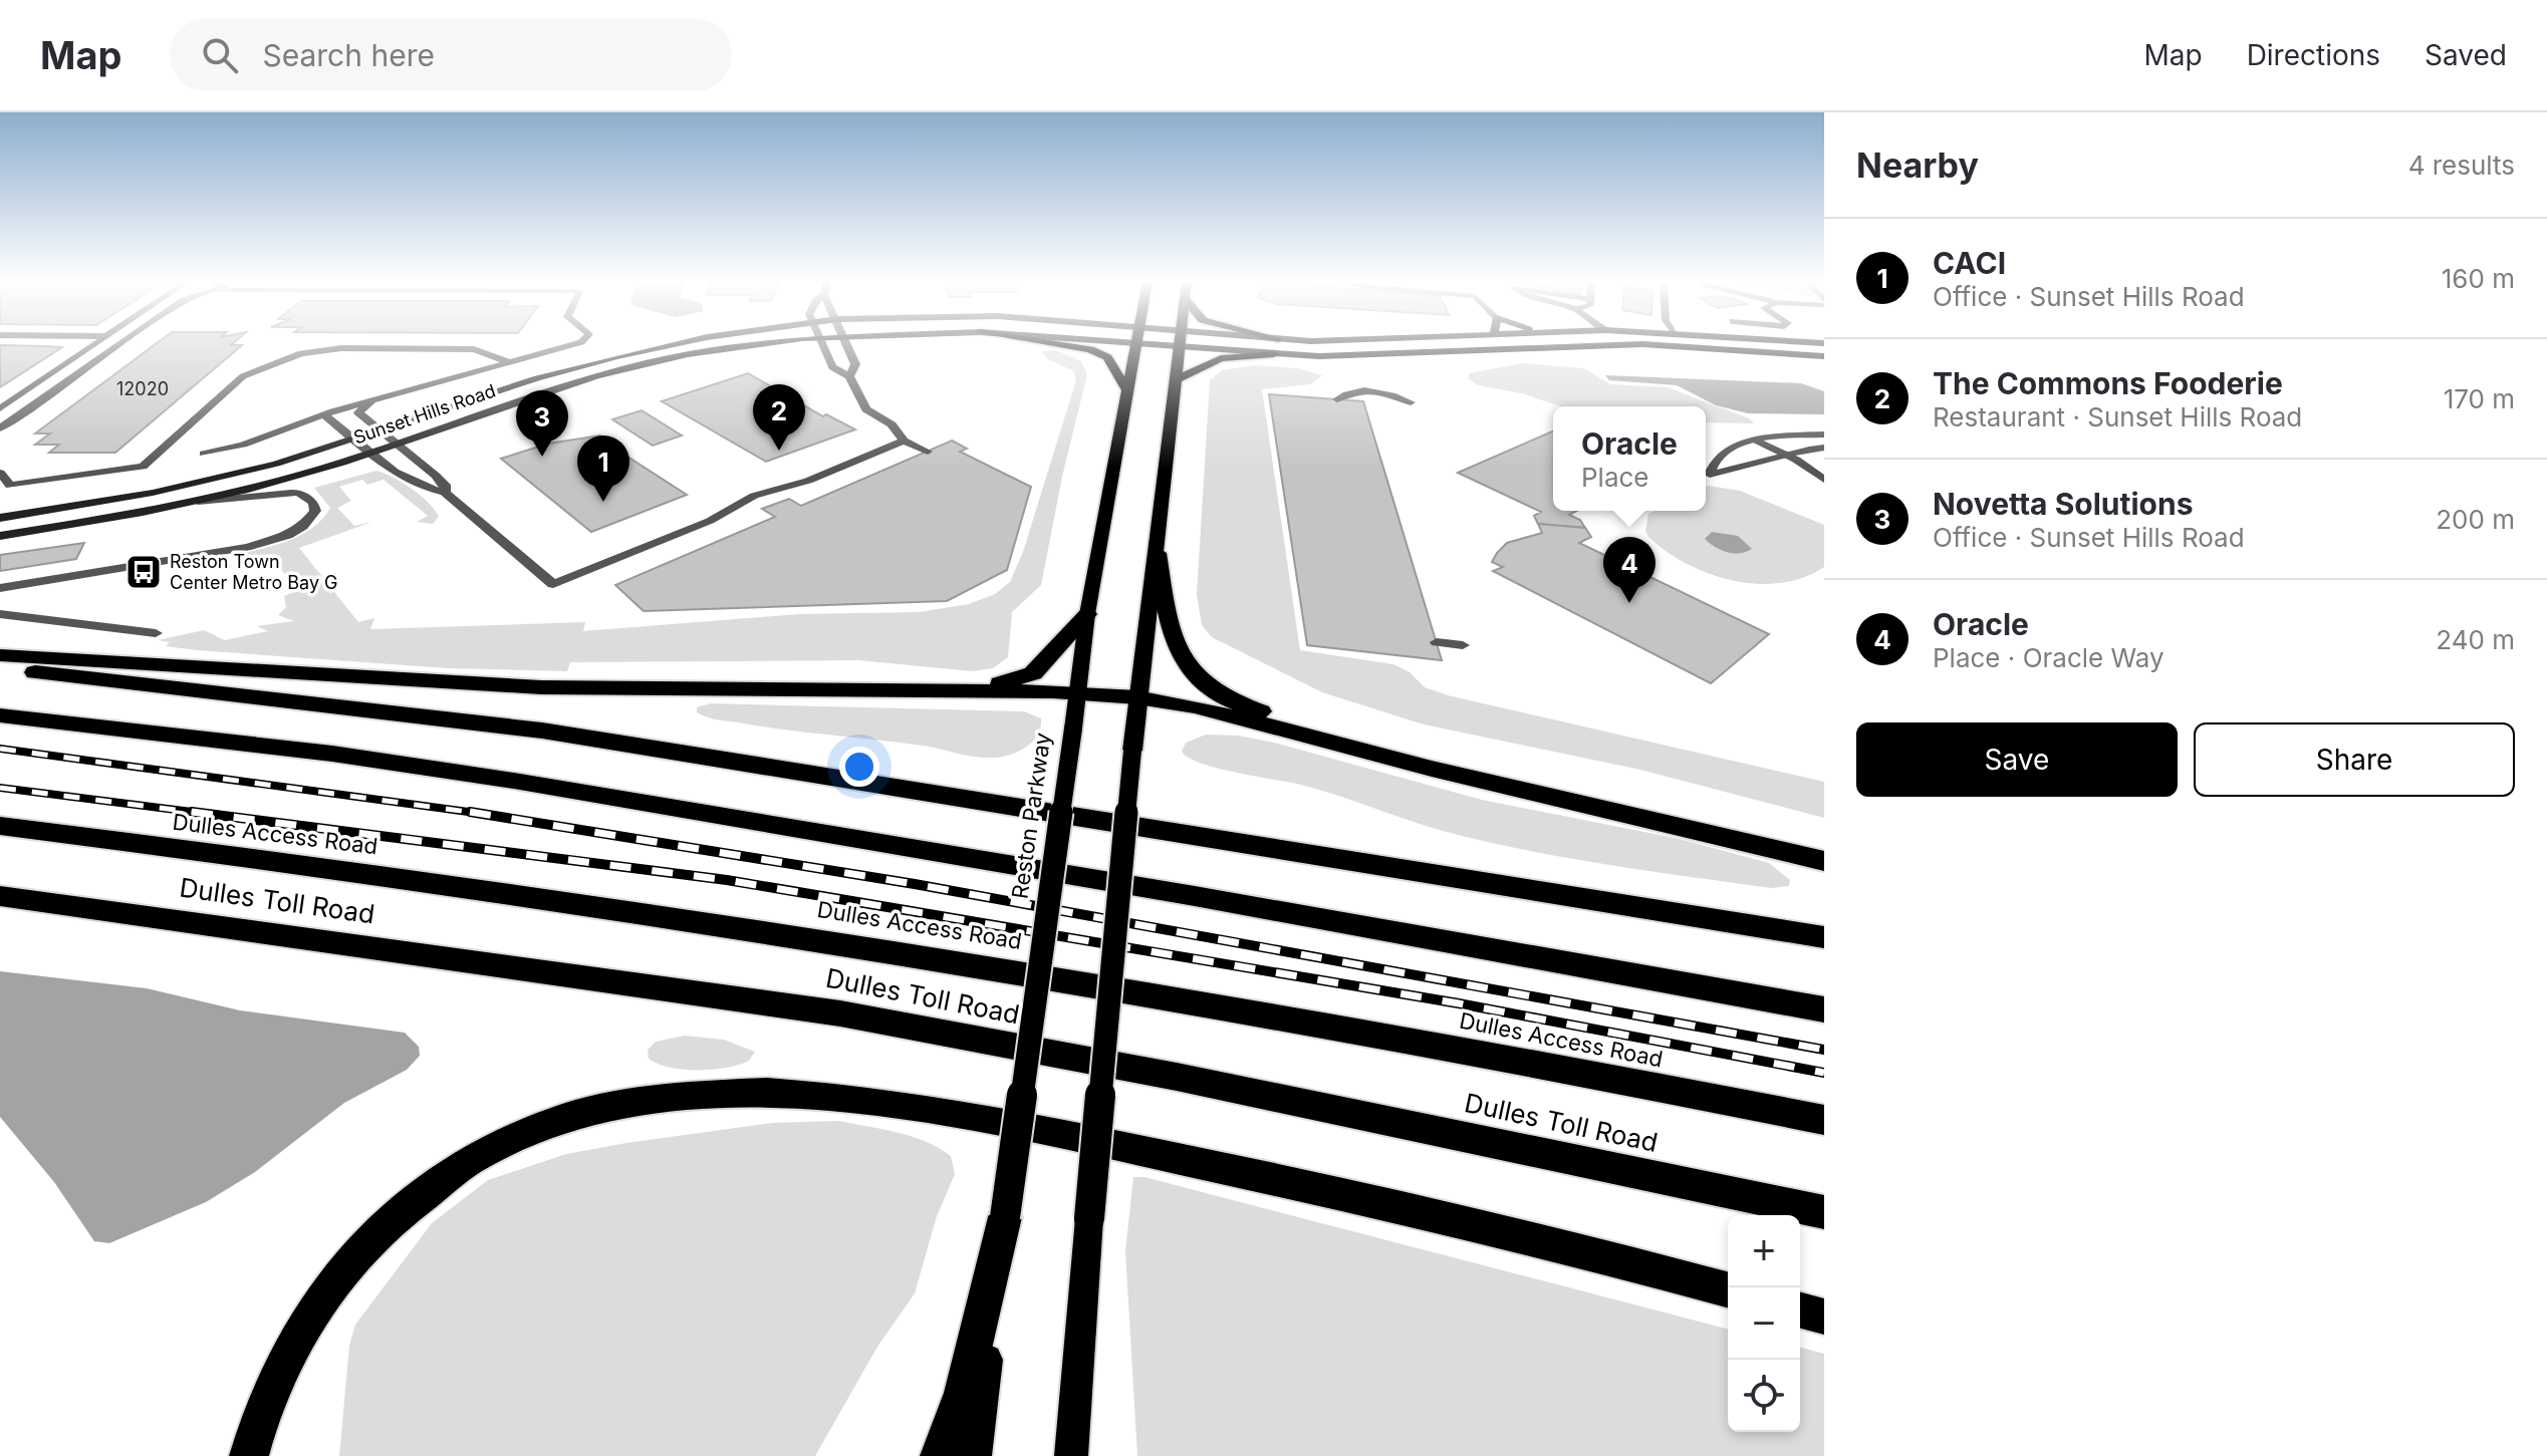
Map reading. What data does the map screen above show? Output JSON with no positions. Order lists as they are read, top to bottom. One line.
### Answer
{"streets":{"highway":["Dulles Access Road","Dulles Toll Road"],"main road":["Sunset Hills Road","Reston Parkway"]},"places":{"bus stop":["Reston Town Center Metro Bay G"]},"house_numbers":["12020"],"page":{"header":"Map","search":"Search here","nav":["Map","Directions","Saved"],"heading":["Nearby","4 results"],"list":[{"mark":"1","name":"CACI","note":"Office · Sunset Hills Road","value":"160 m"},{"mark":"2","name":"The Commons Fooderie","note":"Restaurant · Sunset Hills Road","value":"170 m"},{"mark":"3","name":"Novetta Solutions","note":"Office · Sunset Hills Road","value":"200 m"},{"mark":"4","name":"Oracle","note":"Place · Oracle Way","value":"240 m"}],"pins":["2","3","1","4"],"popup":["Oracle","Place"],"buttons":["Save","Share"],"map_buttons":["+","−"]}}
